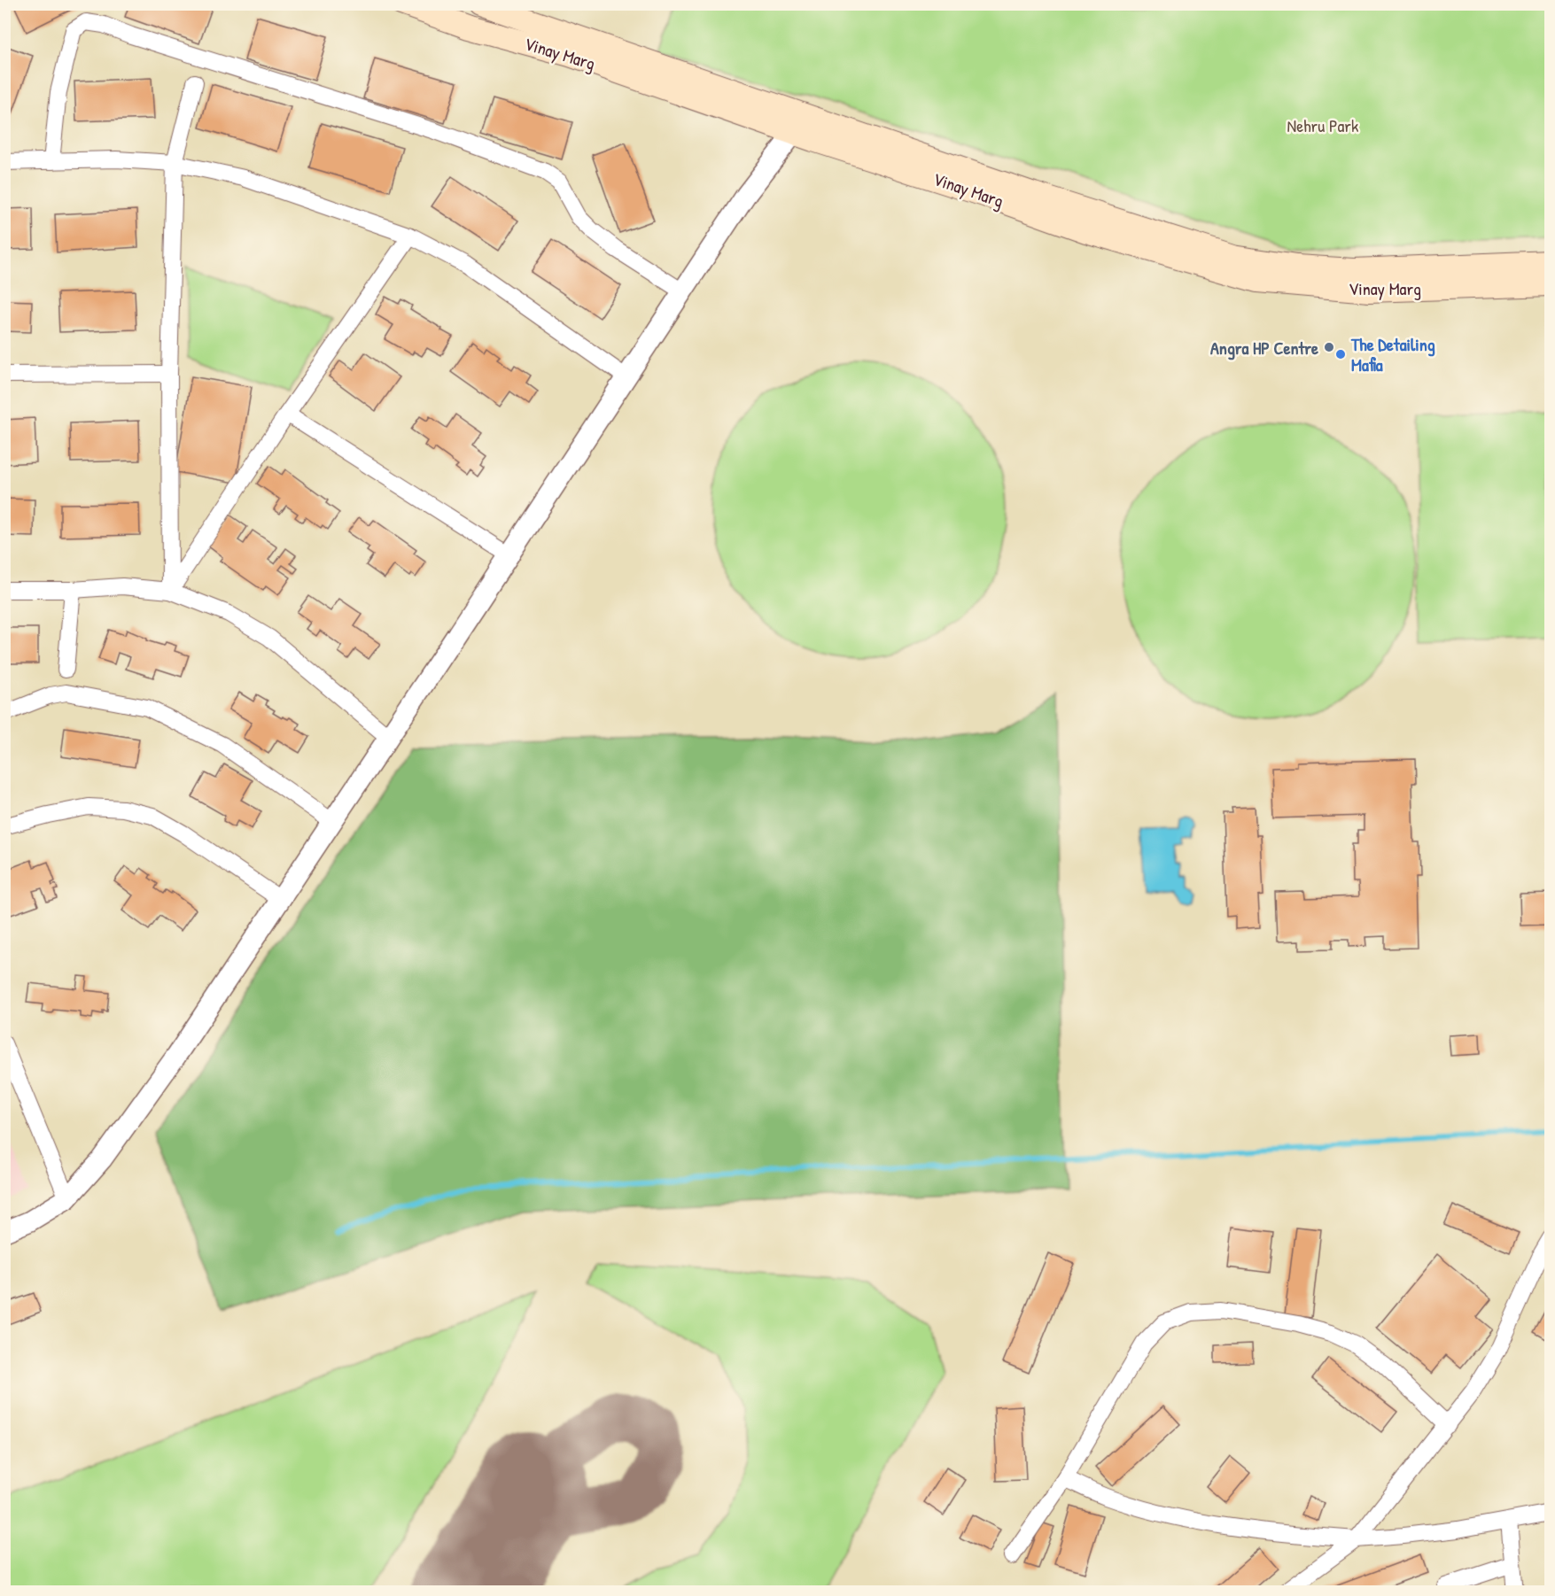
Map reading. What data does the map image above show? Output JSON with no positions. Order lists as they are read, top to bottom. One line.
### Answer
{"streets":{"main road":["Vinay Marg"]},"parks":["Nehru Park"],"places":["Angra HP Centre","The Detailing Mafia"]}
